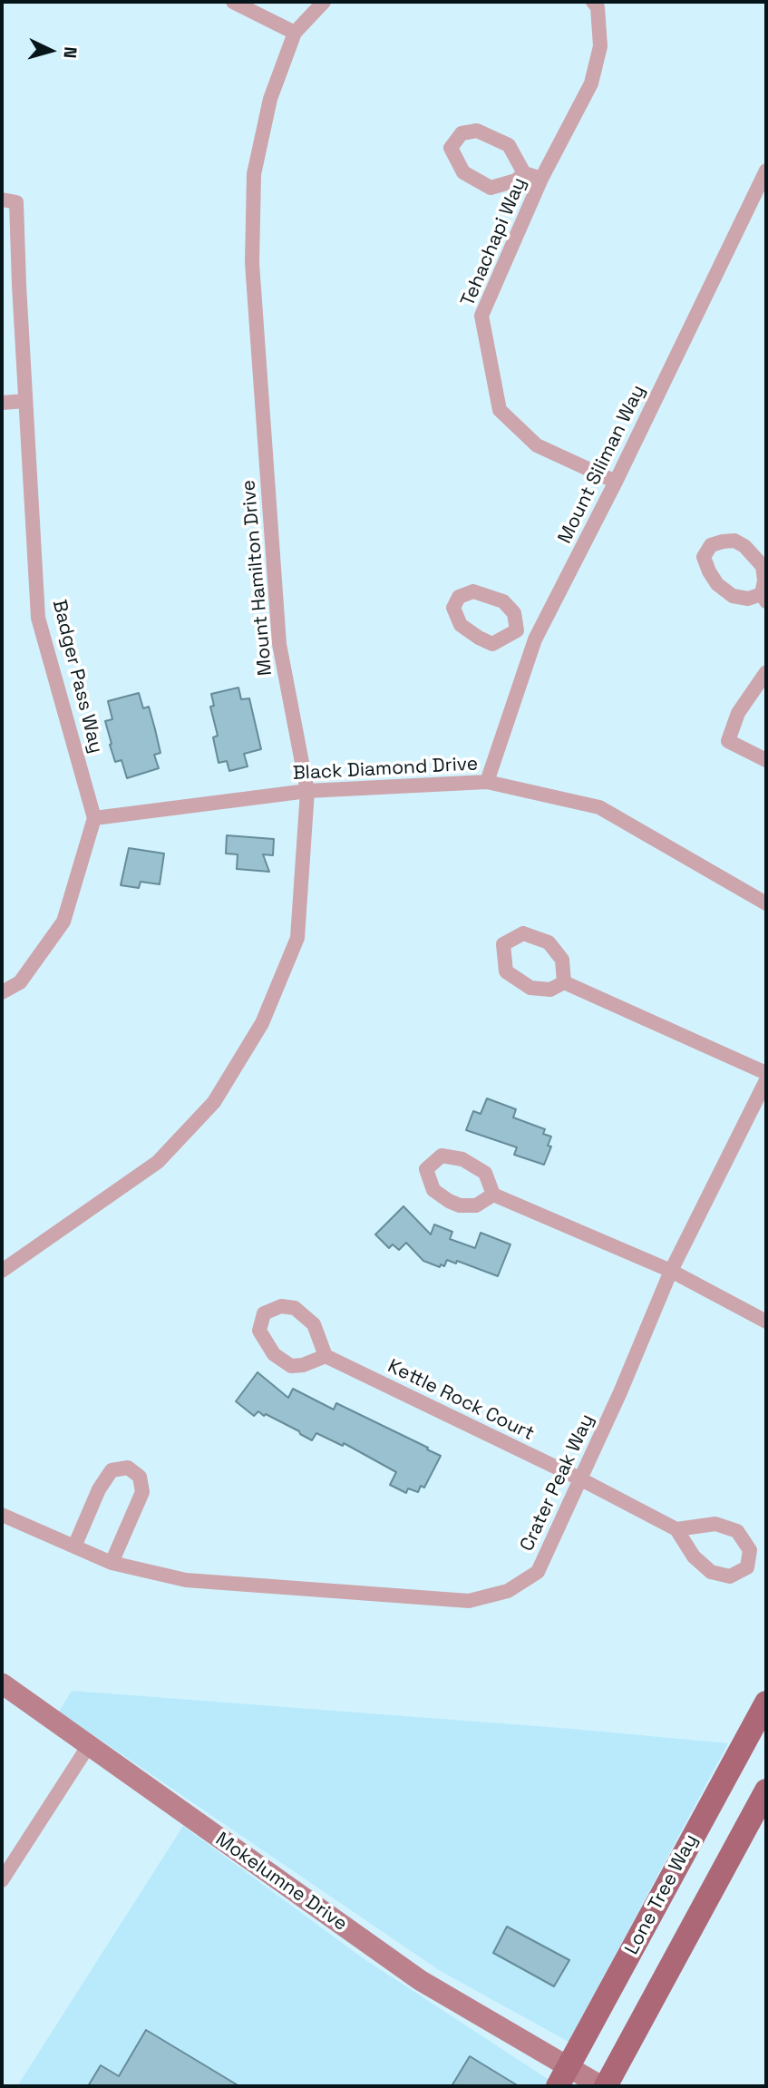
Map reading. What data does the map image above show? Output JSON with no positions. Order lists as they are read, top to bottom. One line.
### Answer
{"streets":{"main road":["Lone Tree Way"],"street":["Tehachapi Way","Mount Siliman Way","Mount Hamilton Drive","Badger Pass Way","Black Diamond Drive","Kettle Rock Court","Crater Peak Way","Mokelumne Drive"]},"crossings":[["Tehachapi Way","Mount Siliman Way"],["Mount Siliman Way","Black Diamond Drive"],["Mount Hamilton Drive","Black Diamond Drive"],["Badger Pass Way","Black Diamond Drive"],["Kettle Rock Court","Crater Peak Way"],["Mokelumne Drive","Lone Tree Way"]],"north":"right"}
